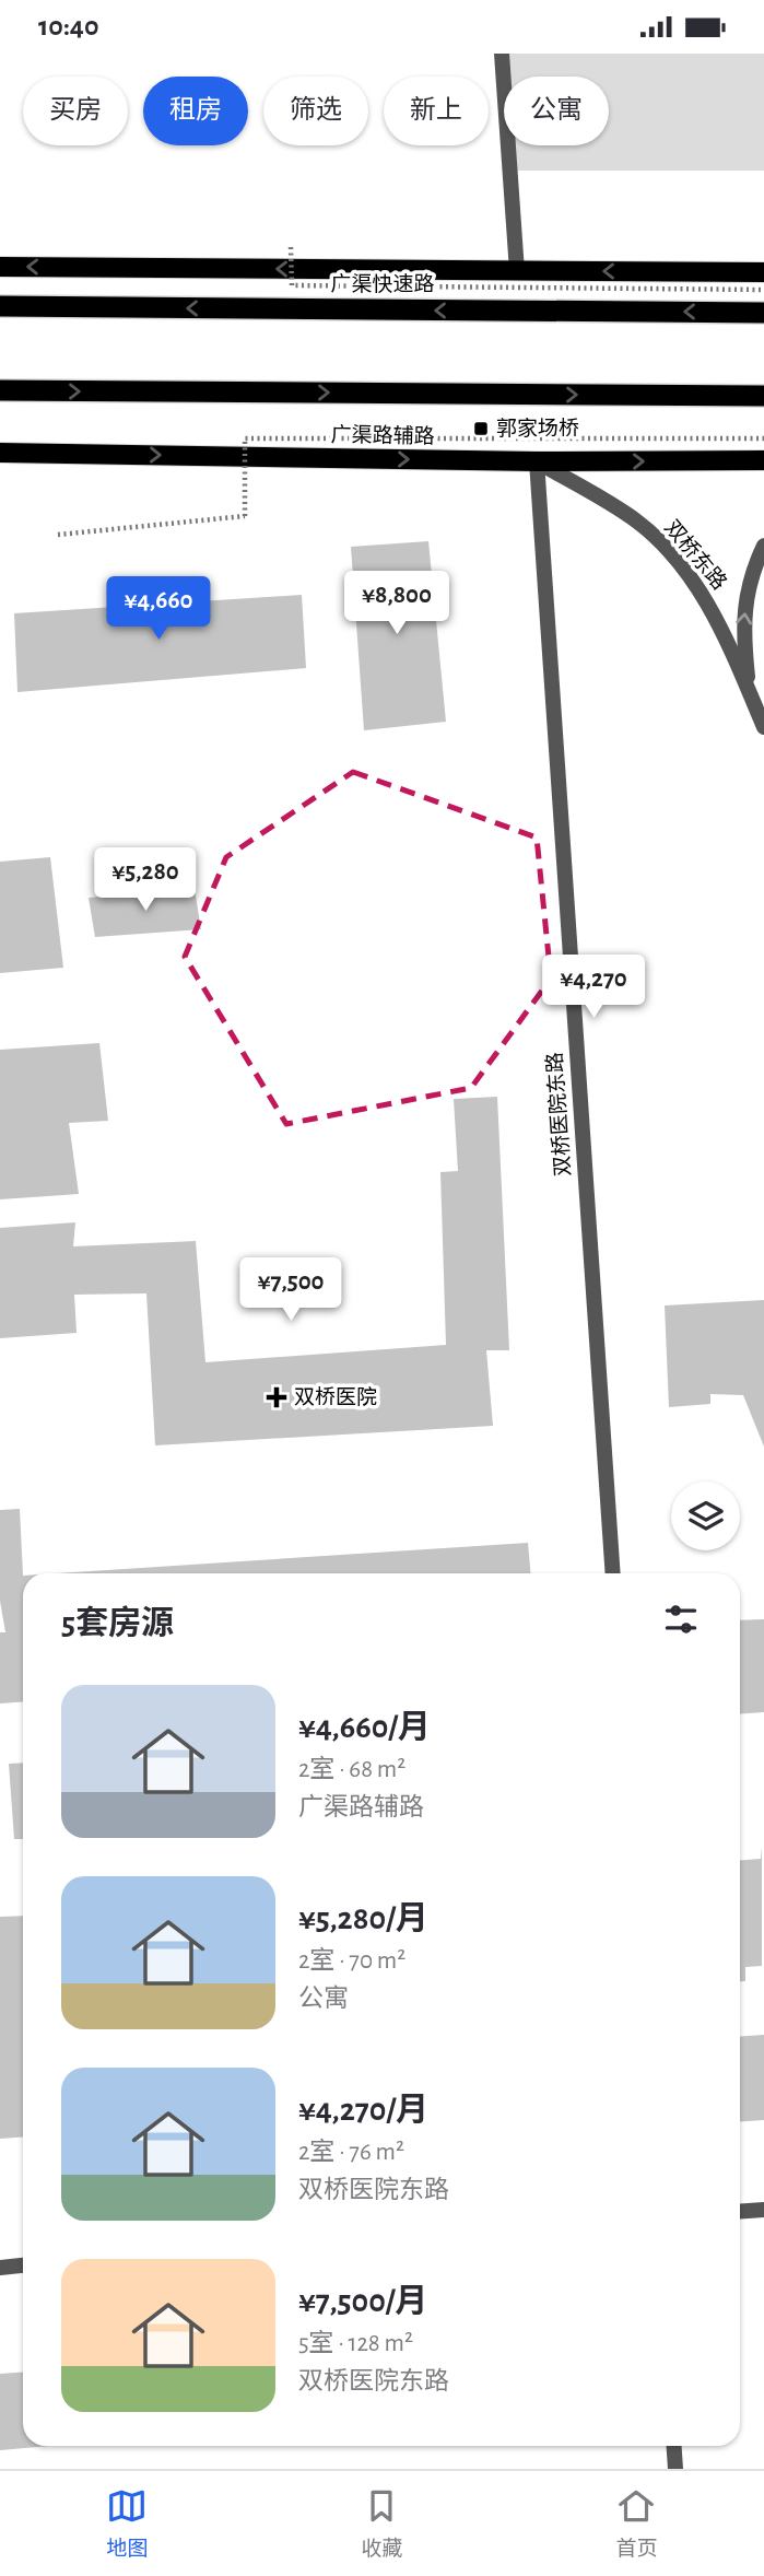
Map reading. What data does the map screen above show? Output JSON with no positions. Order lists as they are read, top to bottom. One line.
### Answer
{"streets":{"highway":["广渠快速路"],"main road":["广渠路辅路"],"street":["双桥东路","双桥医院东路"]},"crossings":[["广渠路辅路","双桥东路"],["广渠路辅路","双桥医院东路"],["双桥东路","双桥医院东路"]],"one_way":["广渠路辅路"],"places":{"transit":["郭家场桥"],"health":["双桥医院"]},"page":{"status":"10:40","chip":["买房","租房","筛选","新上","公寓"],"price":["¥8,800","¥4,660","¥5,280","¥4,270","¥7,500"],"heading":"5套房源","list":[{"name":"¥4,660/月","note":"2室 · 68 m² · 广渠路辅路"},{"name":"¥5,280/月","note":"2室 · 70 m² · 公寓"},{"name":"¥4,270/月","note":"2室 · 76 m² · 双桥医院东路"},{"name":"¥7,500/月","note":"5室 · 128 m² · 双桥医院东路"}],"tabs":["地图","收藏","首页"]}}
